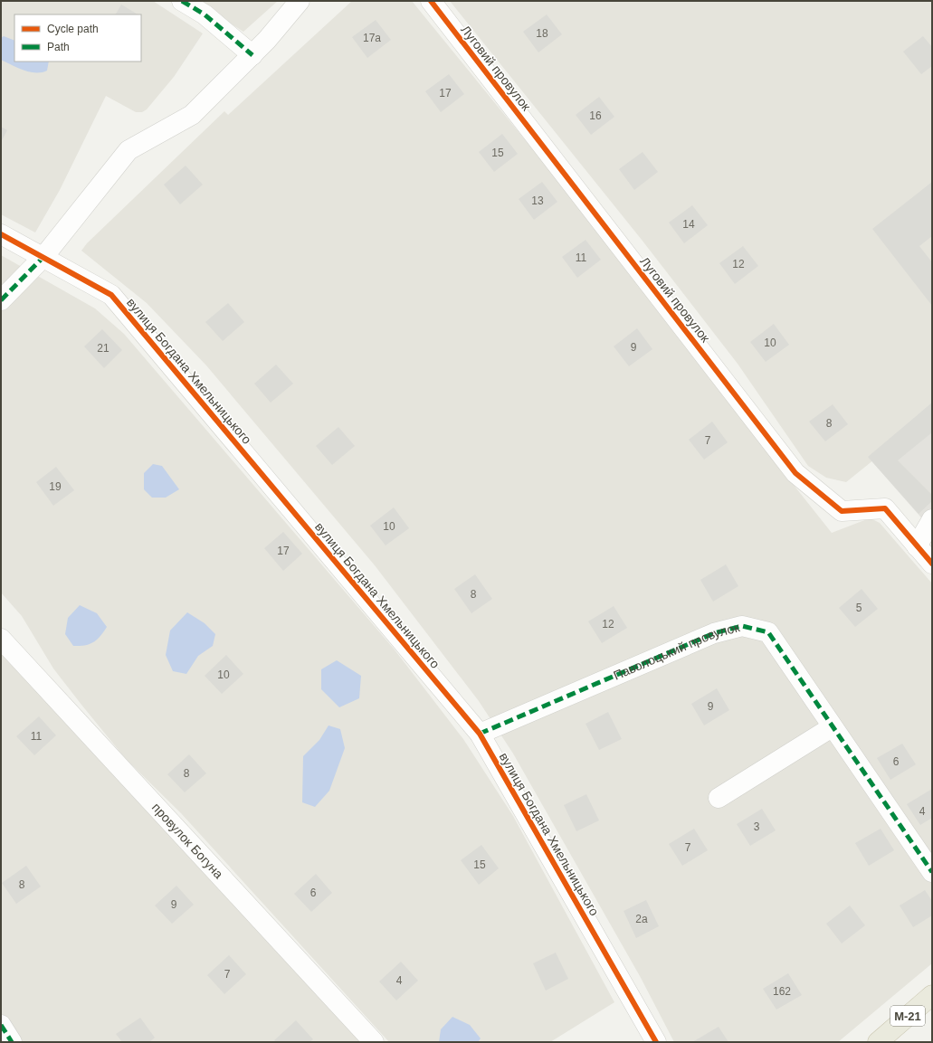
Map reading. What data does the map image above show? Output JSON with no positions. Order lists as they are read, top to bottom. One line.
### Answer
{"streets":{"highway":["М-21"],"street":["Луговий провулок","вулиця Богдана Хмельницького","Паволоцький провулок","провулок Богуна"]},"crossings":[["вулиця Богдана Хмельницького","Паволоцький провулок"]],"house_numbers":["18","17а","17","16","15","13","14","11","12","10","9","21","8","7","19","10","17","8","5","12","10","9","11","6","8","4","3","7","15","8","6","9","2а","7","4","162"],"legend":["Cycle path","Path"]}
